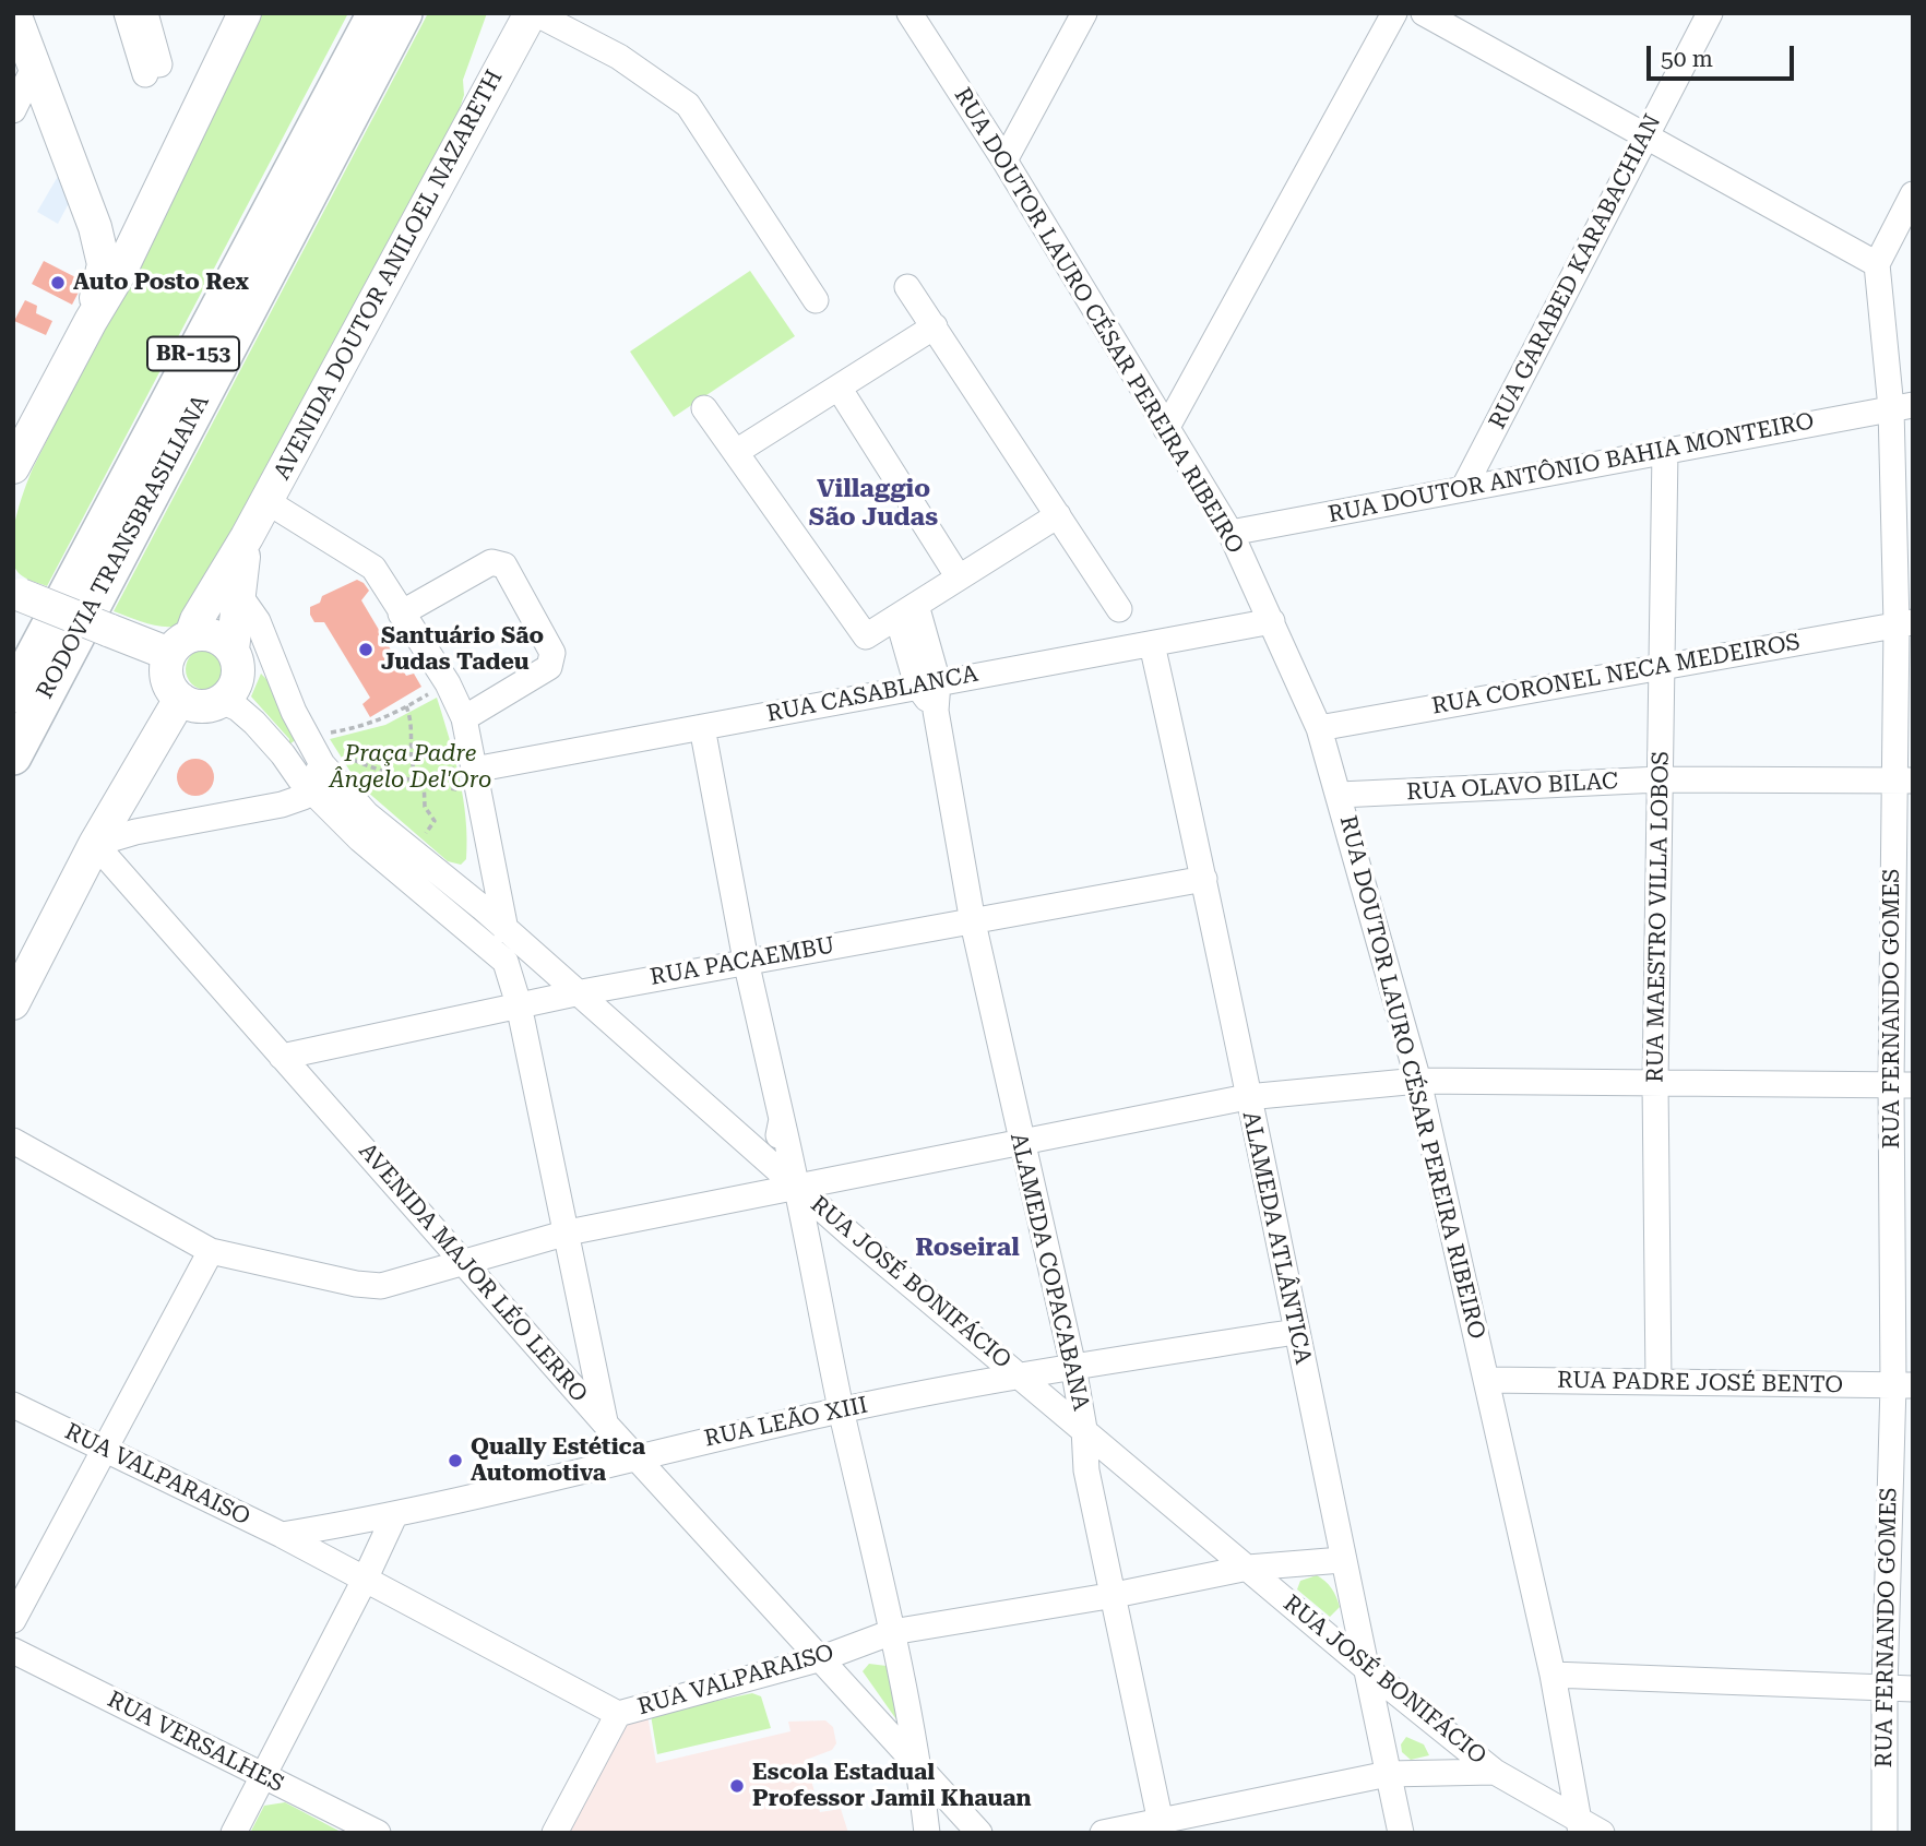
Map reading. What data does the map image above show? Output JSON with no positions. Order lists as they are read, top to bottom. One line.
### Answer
{"streets":{"highway":["BR-153","RODOVIA TRANSBRASILIANA"],"main road":["AVENIDA DOUTOR ANILOEL NAZARETH"],"street":["RUA GARABED KARABACHIAN","RUA DOUTOR LAURO CÉSAR PEREIRA RIBEIRO","RUA DOUTOR ANTÔNIO BAHIA MONTEIRO","RUA CORONEL NECA MEDEIROS","RUA CASABLANCA","RUA OLAVO BILAC","RUA MAESTRO VILLA LOBOS","RUA PACAEMBU","RUA FERNANDO GOMES","ALAMEDA ATLÂNTICA","ALAMEDA COPACABANA","AVENIDA MAJOR LÉO LERRO","RUA JOSÉ BONIFÁCIO","RUA PADRE JOSÉ BENTO","RUA LEÃO XIII","RUA VALPARAISO","RUA VERSALHES"]},"crossings":[["RUA GARABED KARABACHIAN","RUA DOUTOR ANTÔNIO BAHIA MONTEIRO"],["AVENIDA DOUTOR ANILOEL NAZARETH","RUA JOSÉ BONIFÁCIO"],["RUA DOUTOR LAURO CÉSAR PEREIRA RIBEIRO","RUA DOUTOR ANTÔNIO BAHIA MONTEIRO"],["RUA DOUTOR LAURO CÉSAR PEREIRA RIBEIRO","RUA CORONEL NECA MEDEIROS"],["RUA DOUTOR LAURO CÉSAR PEREIRA RIBEIRO","RUA CASABLANCA"],["RUA DOUTOR LAURO CÉSAR PEREIRA RIBEIRO","RUA OLAVO BILAC"],["RUA DOUTOR LAURO CÉSAR PEREIRA RIBEIRO","RUA JOSÉ BONIFÁCIO"],["RUA DOUTOR LAURO CÉSAR PEREIRA RIBEIRO","RUA PADRE JOSÉ BENTO"],["RUA DOUTOR ANTÔNIO BAHIA MONTEIRO","RUA MAESTRO VILLA LOBOS"],["RUA DOUTOR ANTÔNIO BAHIA MONTEIRO","RUA FERNANDO GOMES"],["RUA CORONEL NECA MEDEIROS","RUA MAESTRO VILLA LOBOS"],["RUA CORONEL NECA MEDEIROS","RUA FERNANDO GOMES"],["RUA CASABLANCA","ALAMEDA ATLÂNTICA"],["RUA CASABLANCA","ALAMEDA COPACABANA"],["RUA OLAVO BILAC","RUA MAESTRO VILLA LOBOS"],["RUA OLAVO BILAC","RUA FERNANDO GOMES"],["RUA MAESTRO VILLA LOBOS","RUA PADRE JOSÉ BENTO"],["RUA PACAEMBU","ALAMEDA ATLÂNTICA"],["RUA PACAEMBU","ALAMEDA COPACABANA"],["RUA PACAEMBU","AVENIDA MAJOR LÉO LERRO"],["RUA PACAEMBU","RUA JOSÉ BONIFÁCIO"],["RUA FERNANDO GOMES","RUA PADRE JOSÉ BENTO"],["ALAMEDA ATLÂNTICA","RUA JOSÉ BONIFÁCIO"],["ALAMEDA ATLÂNTICA","RUA LEÃO XIII"],["ALAMEDA ATLÂNTICA","RUA VALPARAISO"],["ALAMEDA COPACABANA","RUA JOSÉ BONIFÁCIO"],["ALAMEDA COPACABANA","RUA LEÃO XIII"],["ALAMEDA COPACABANA","RUA VALPARAISO"],["AVENIDA MAJOR LÉO LERRO","RUA LEÃO XIII"],["AVENIDA MAJOR LÉO LERRO","RUA VALPARAISO"],["RUA JOSÉ BONIFÁCIO","RUA LEÃO XIII"],["RUA JOSÉ BONIFÁCIO","RUA VALPARAISO"],["RUA LEÃO XIII","RUA VALPARAISO"]],"districts":["Villaggio São Judas","Roseiral"],"parks":["Praça Padre Ângelo Del'Oro"],"places":["Auto Posto Rex","Santuário São Judas Tadeu","Qually Estética Automotiva","Escola Estadual Professor Jamil Khauan"],"scale_bar":"50 m"}
